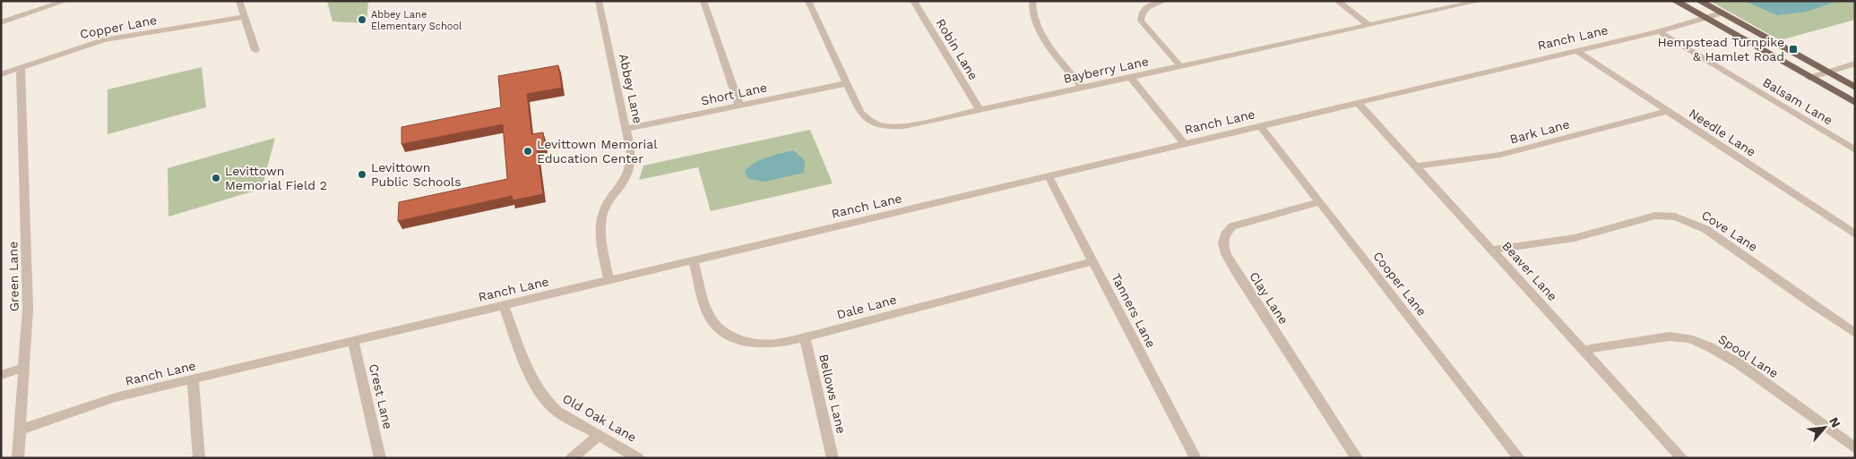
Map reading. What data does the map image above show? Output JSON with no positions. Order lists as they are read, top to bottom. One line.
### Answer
{"streets":{"street":["Copper Lane","Ranch Lane","Robin Lane","Bayberry Lane","Abbey Lane","Short Lane","Balsam Lane","Bark Lane","Needle Lane","Cove Lane","Beaver Lane","Green Lane","Cooper Lane","Clay Lane","Dale Lane","Tanners Lane","Spool Lane","Bellows Lane","Crest Lane","Old Oak Lane"]},"crossings":[["Copper Lane","Green Lane"],["Ranch Lane","Abbey Lane"],["Ranch Lane","Balsam Lane"],["Ranch Lane","Needle Lane"],["Ranch Lane","Beaver Lane"],["Ranch Lane","Green Lane"],["Ranch Lane","Cooper Lane"],["Ranch Lane","Dale Lane"],["Ranch Lane","Tanners Lane"],["Ranch Lane","Crest Lane"],["Ranch Lane","Old Oak Lane"],["Robin Lane","Bayberry Lane"],["Bayberry Lane","Short Lane"],["Abbey Lane","Short Lane"],["Bark Lane","Needle Lane"],["Bark Lane","Beaver Lane"],["Cove Lane","Beaver Lane"],["Beaver Lane","Spool Lane"],["Cooper Lane","Clay Lane"],["Dale Lane","Tanners Lane"],["Dale Lane","Bellows Lane"]],"places":{"other":["Abbey Lane Elementary School","Levittown Memorial Education Center","Levittown Public Schools","Levittown Memorial Field 2"],"transit":["Hempstead Turnpike & Hamlet Road"]},"north":"top right"}
